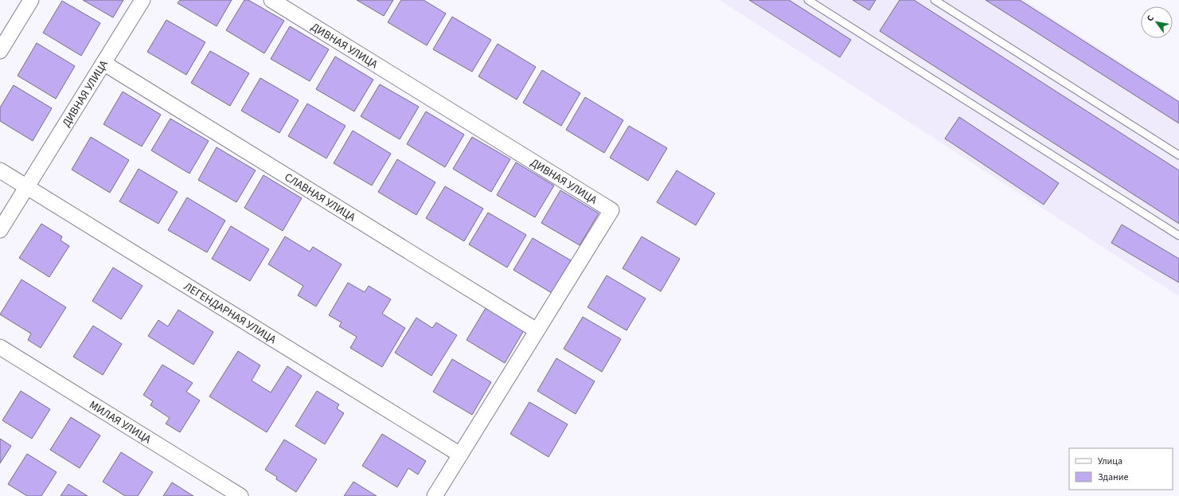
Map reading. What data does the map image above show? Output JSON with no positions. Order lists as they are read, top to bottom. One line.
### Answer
{"streets":{"street":["ДИВНАЯ УЛИЦА","СЛАВНАЯ УЛИЦА","ЛЕГЕНДАРНАЯ УЛИЦА","МИЛАЯ УЛИЦА"]},"crossings":[["ДИВНАЯ УЛИЦА","СЛАВНАЯ УЛИЦА"],["ДИВНАЯ УЛИЦА","ЛЕГЕНДАРНАЯ УЛИЦА"]],"legend":["Улица","Здание"],"north":"top left"}
